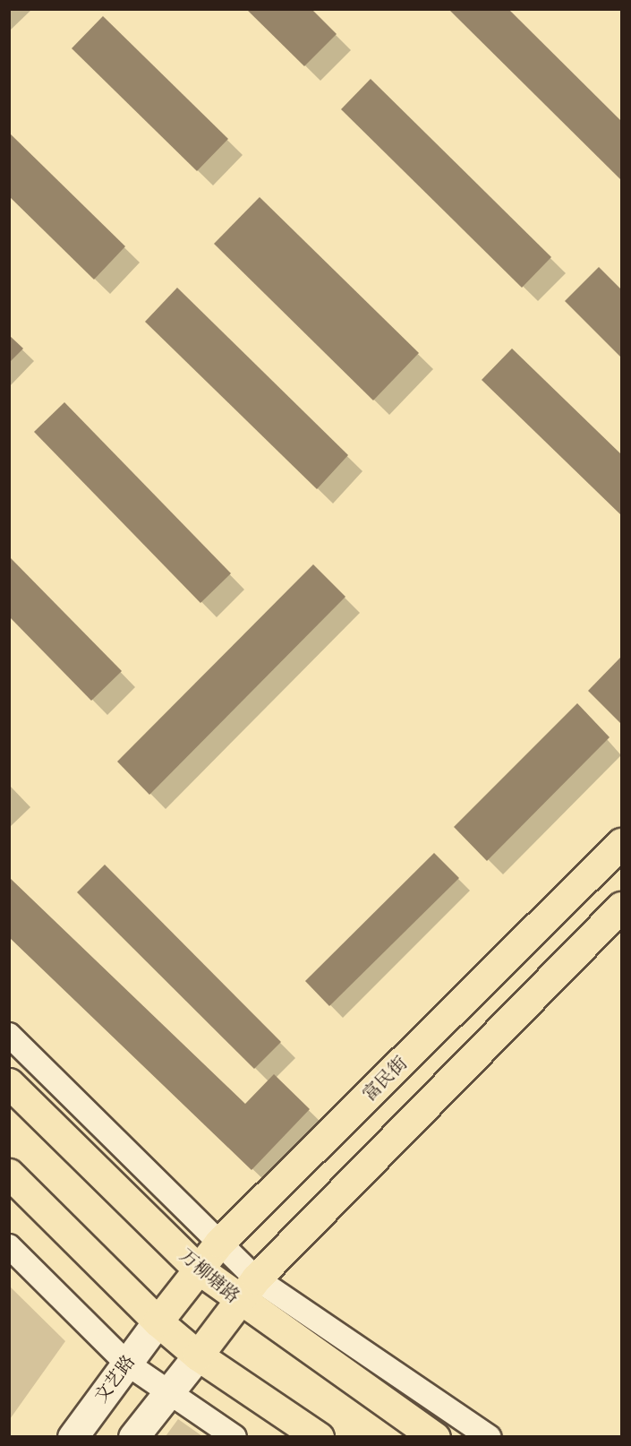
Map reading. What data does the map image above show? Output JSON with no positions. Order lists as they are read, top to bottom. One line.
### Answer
{"streets":{"main road":["富民街","万柳塘路","文艺路"]},"crossings":[["富民街","万柳塘路"],["富民街","文艺路"]]}
